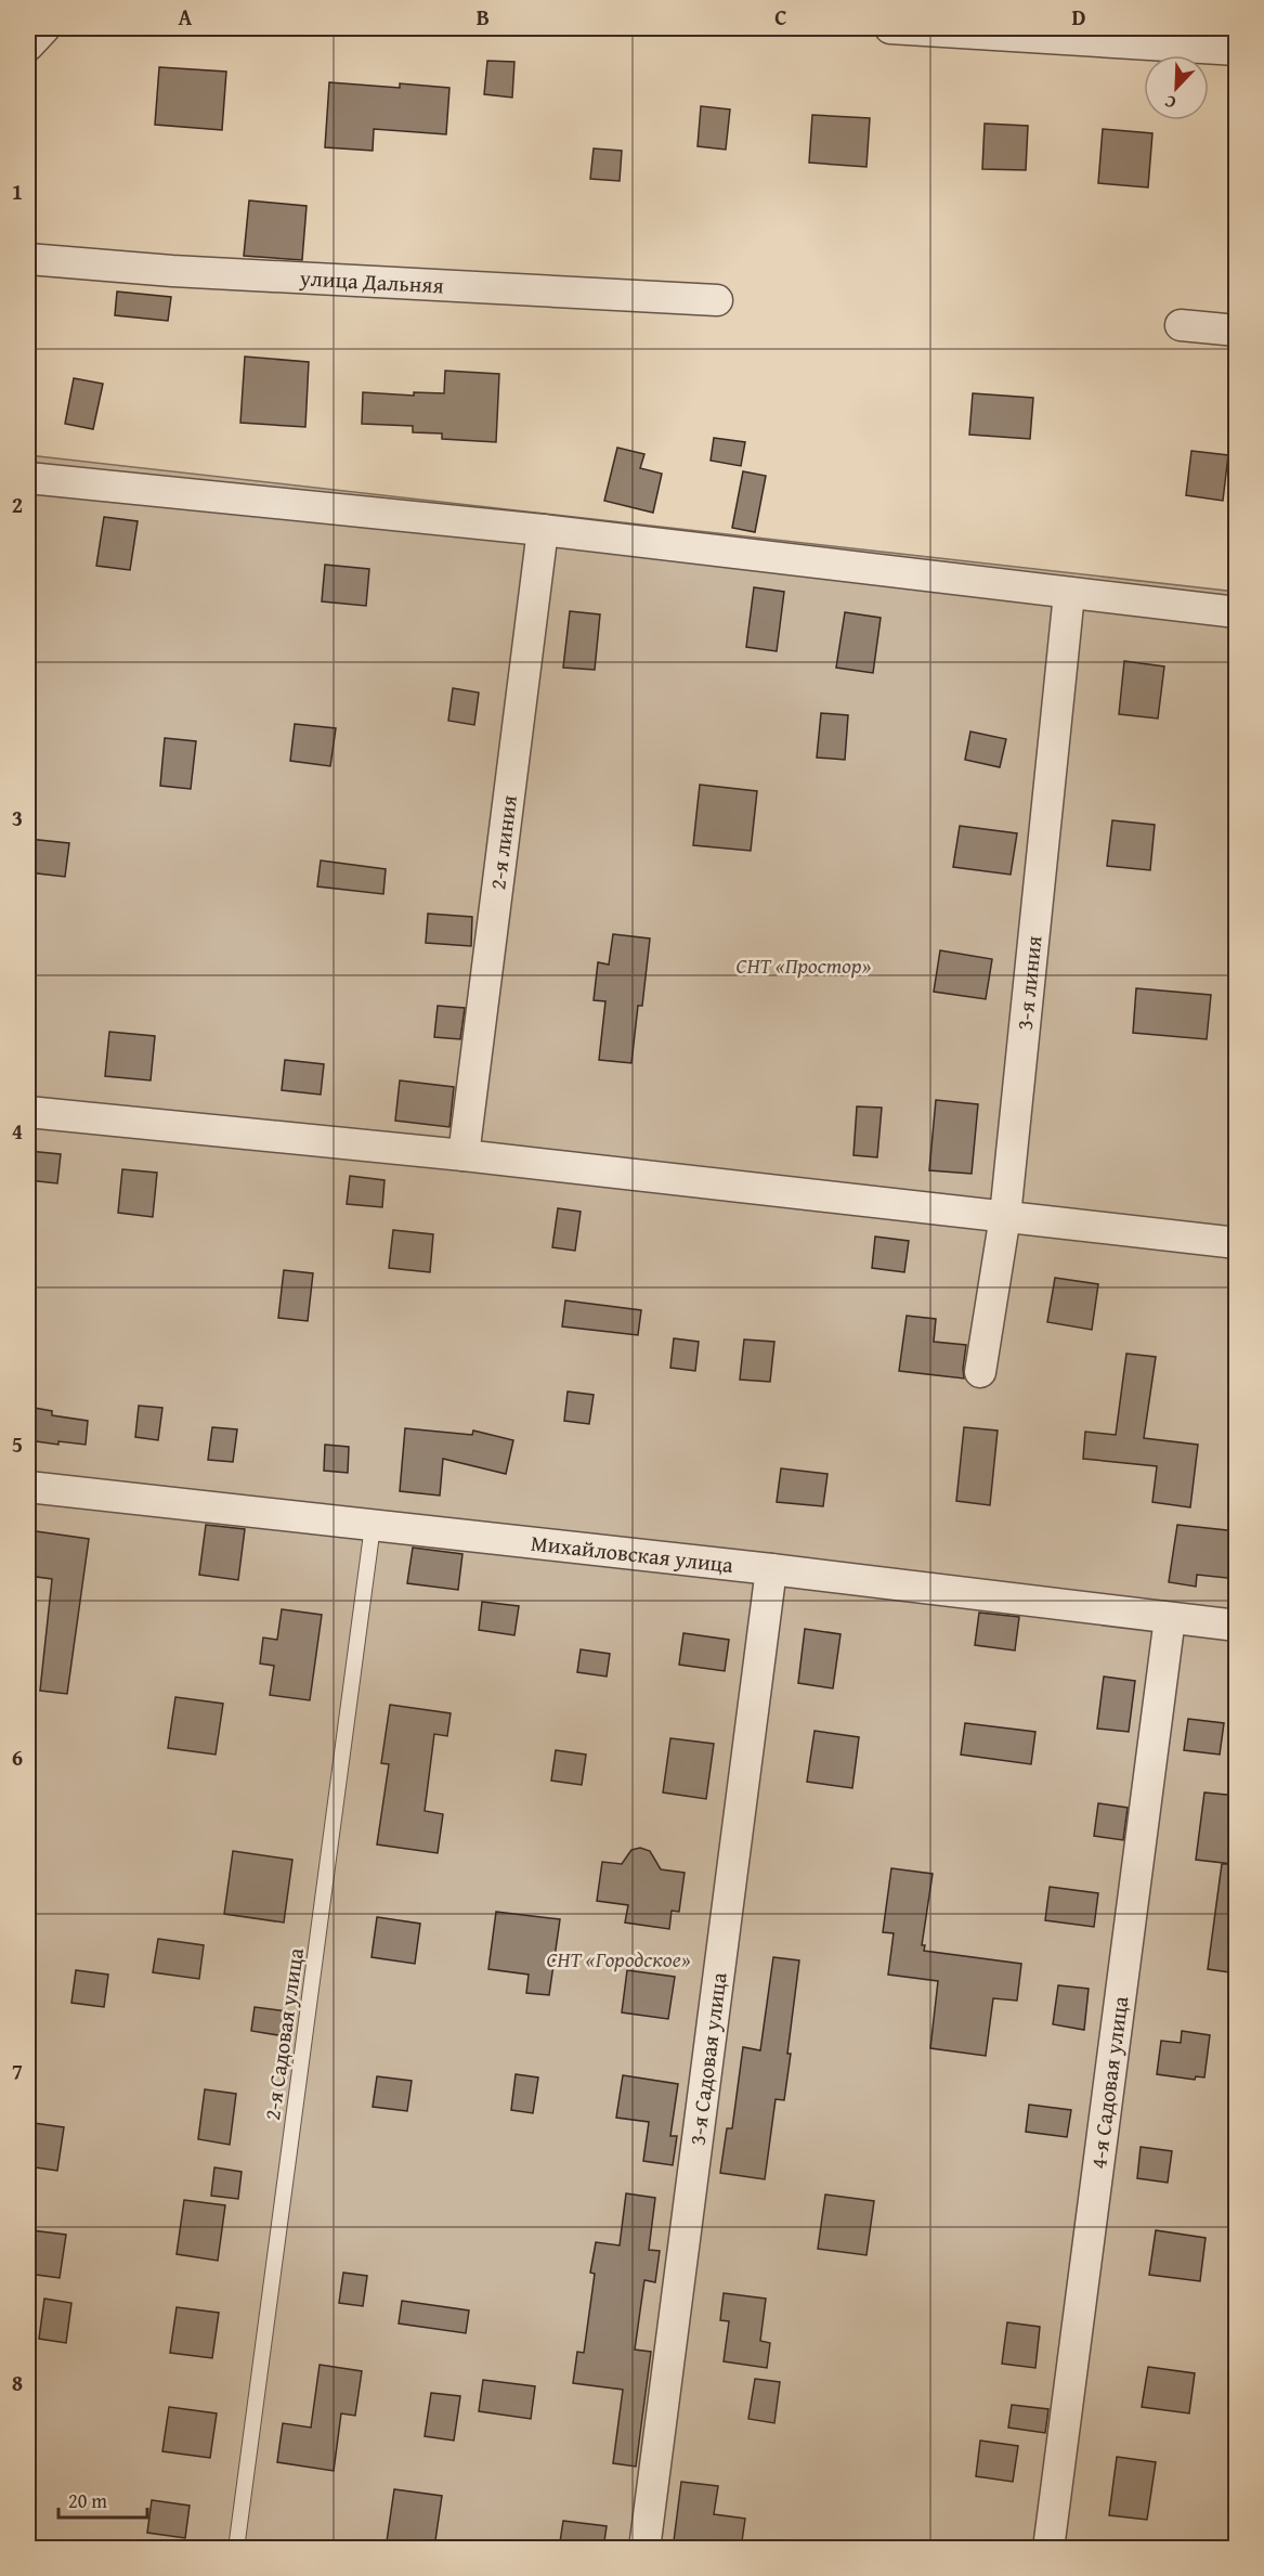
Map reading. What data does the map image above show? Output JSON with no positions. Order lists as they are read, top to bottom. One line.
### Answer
{"streets":{"street":["улица Дальняя","2-я линия","3-я линия","Михайловская улица","3-я Садовая улица","4-я Садовая улица"],"lane":["2-я Садовая улица"]},"crossings":[["Михайловская улица","2-я Садовая улица"],["Михайловская улица","3-я Садовая улица"],["Михайловская улица","4-я Садовая улица"]],"parks":["СНТ «Простор»","СНТ «Городское»"],"scale_bar":"20 m","north":"bottom left","grid":{"columns":["A","B","C","D"],"rows":["1","2","3","4","5","6","7","8"]}}
